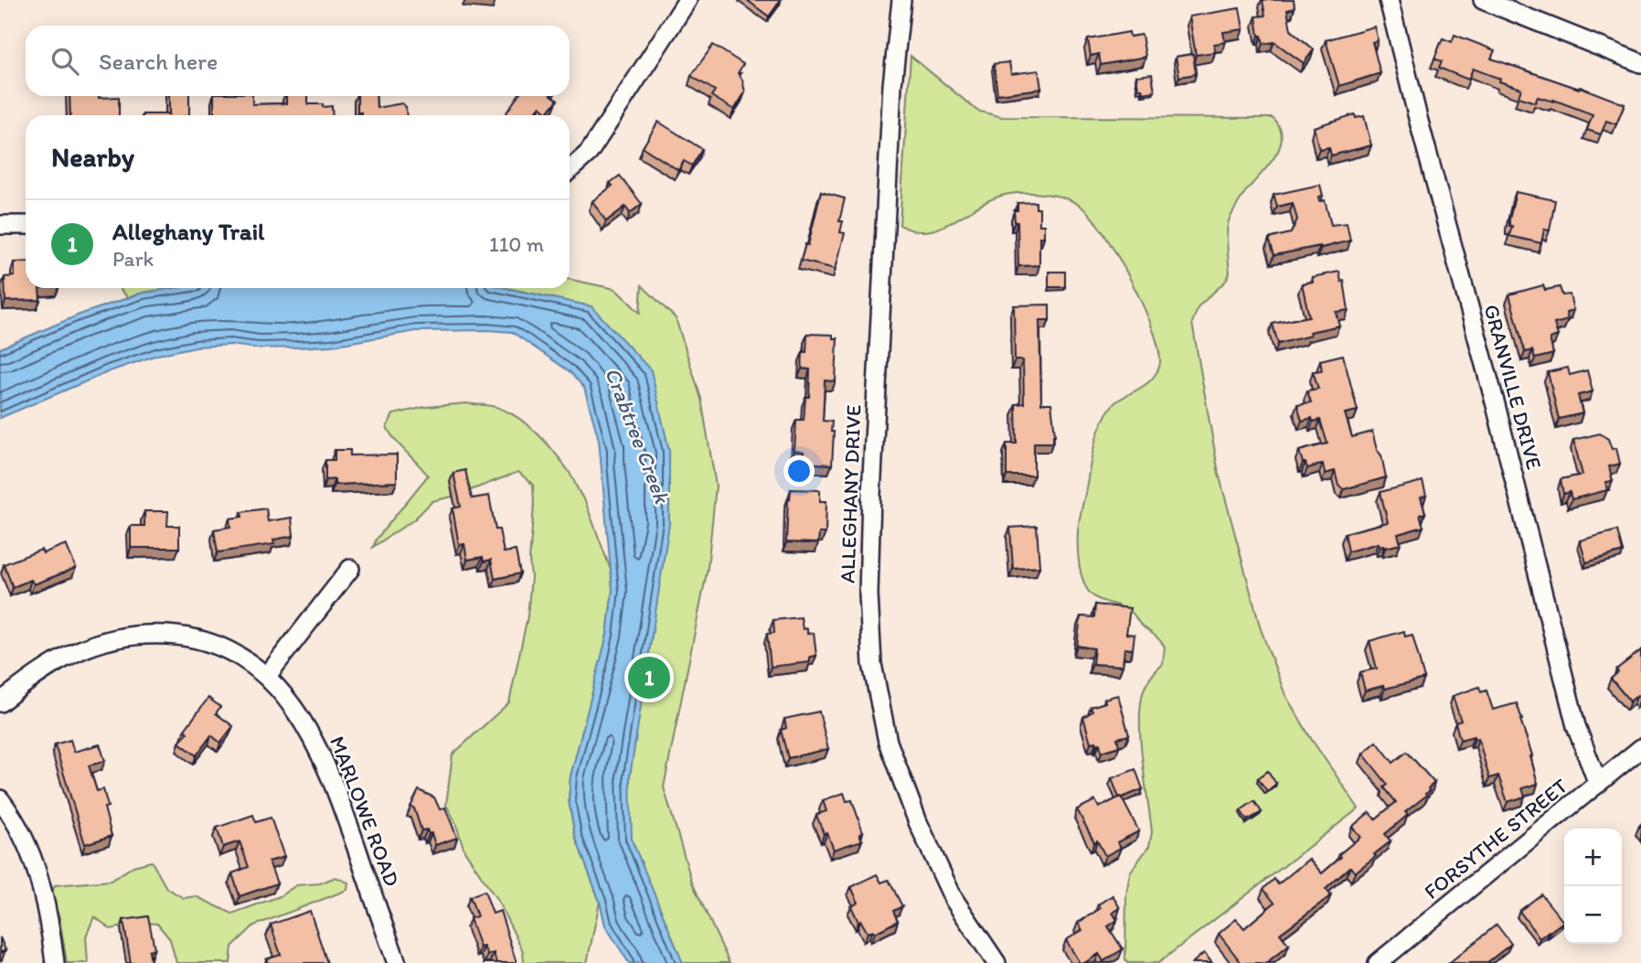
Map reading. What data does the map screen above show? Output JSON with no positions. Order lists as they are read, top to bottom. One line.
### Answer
{"streets":{"street":["GRANVILLE DRIVE","ALLEGHANY DRIVE","MARLOWE ROAD","FORSYTHE STREET"]},"crossings":[["GRANVILLE DRIVE","FORSYTHE STREET"]],"water":["Crabtree Creek"],"page":{"search":"Search here","heading":"Nearby","list":[{"mark":"1","name":"Alleghany Trail","note":"Park","value":"110 m"}],"pins":"1","map_buttons":["+","−"]}}
